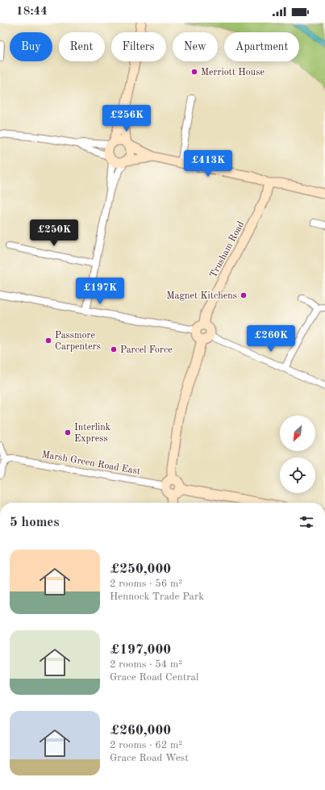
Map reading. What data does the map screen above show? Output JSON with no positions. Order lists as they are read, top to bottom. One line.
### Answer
{"streets":{"street":["Trusham Road","Marsh Green Road East"]},"places":["Merriott House","Magnet Kitchens","Passmore Carpenters","Parcel Force","Interlink Express"],"north":"bottom left","page":{"status":"18:44","chip":["Buy","Rent","Filters","New","Apartment"],"price":["£256K","£413K","£250K","£197K","£260K"],"heading":"5 homes","list":[{"name":"£250,000","note":"2 rooms · 56 m² · Hennock Trade Park"},{"name":"£197,000","note":"2 rooms · 54 m² · Grace Road Central"},{"name":"£260,000","note":"2 rooms · 62 m² · Grace Road West"}]}}
